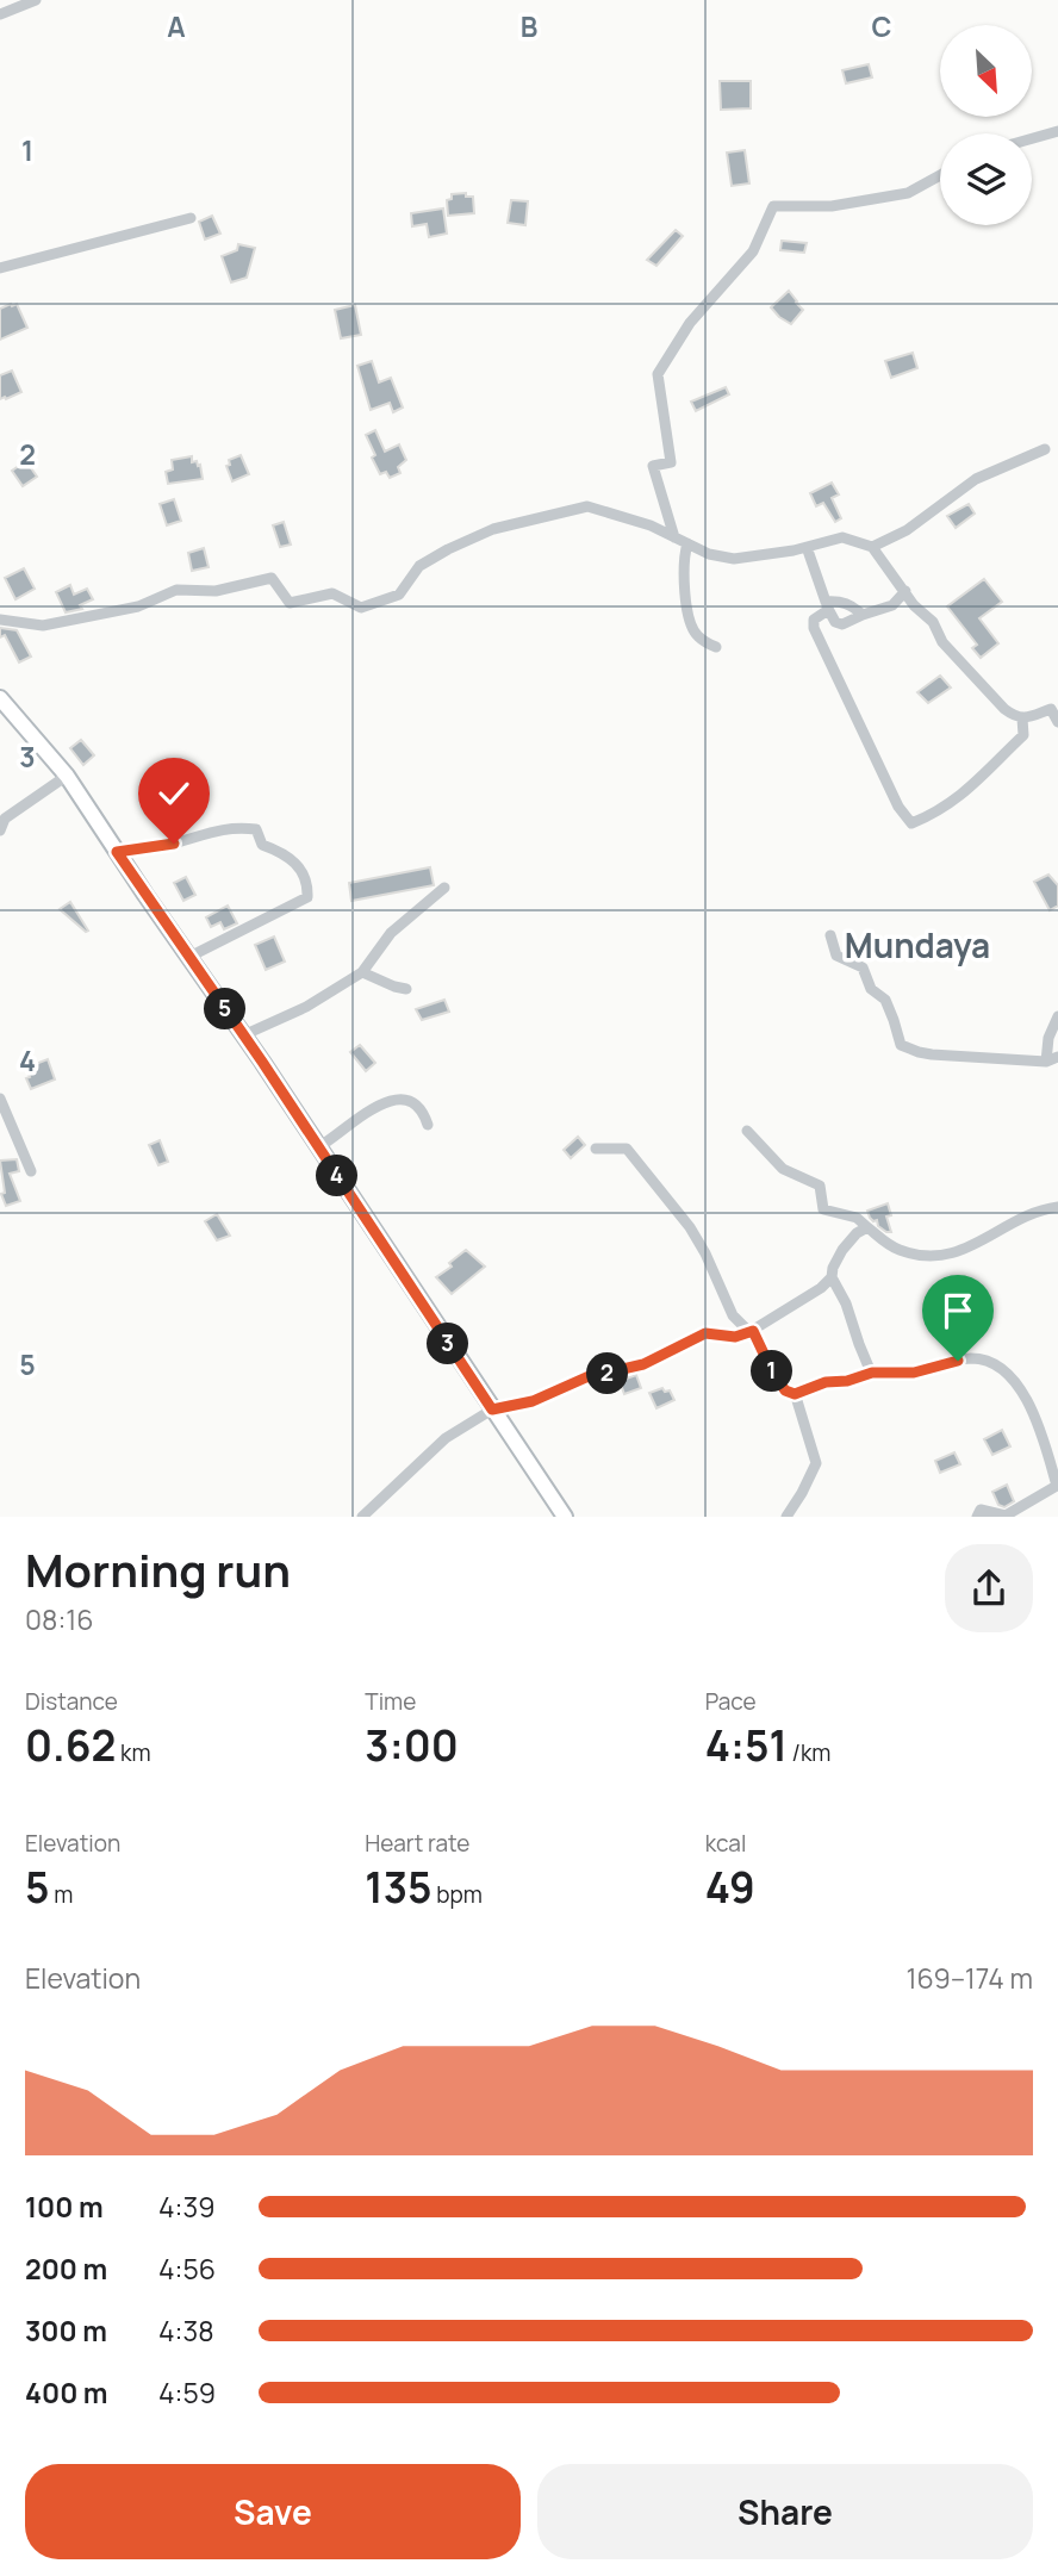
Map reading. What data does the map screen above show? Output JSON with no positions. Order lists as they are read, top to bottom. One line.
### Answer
{"districts":["Mundaya"],"north":"bottom right","page":{"pins":["5","4","3","1","2"],"heading":["Morning run","08:16"],"stats":[["Distance","0.62 km"],["Time","3:00"],["Pace","4:51 /km"],["Elevation","5 m"],["Heart rate","135 bpm"],["kcal","49"]],"chart":["Elevation","169–174 m"],"list":[{"name":"100 m","note":"4:39"},{"name":"200 m","note":"4:56"},{"name":"300 m","note":"4:38"},{"name":"400 m","note":"4:59"}],"buttons":["Save","Share"]},"grid":{"columns":["A","B","C"],"rows":["1","2","3","4","5"]}}
